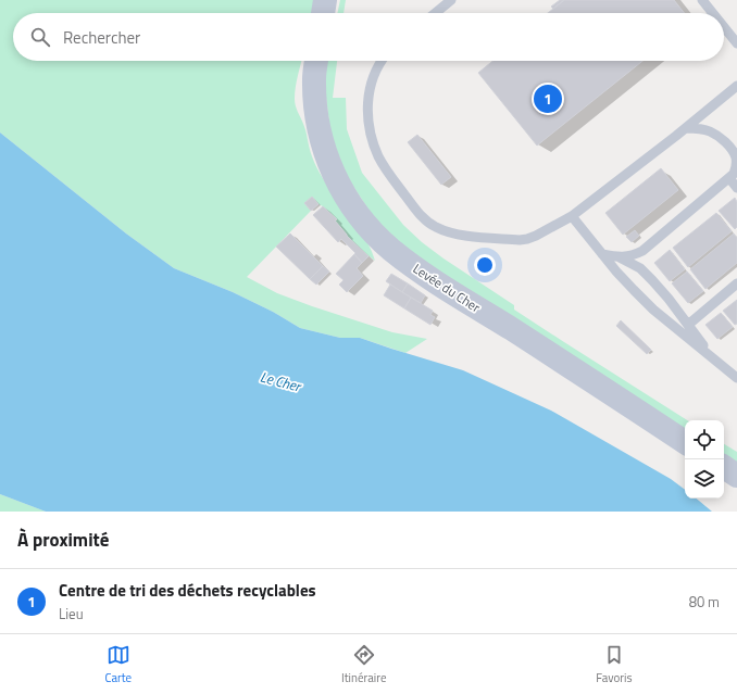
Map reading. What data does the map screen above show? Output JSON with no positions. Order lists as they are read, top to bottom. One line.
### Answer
{"streets":{"street":["Levée du Cher"]},"water":["Le Cher"],"page":{"search":"Rechercher","pins":"1","heading":"À proximité","list":[{"mark":"1","name":"Centre de tri des déchets recyclables","note":"Lieu","value":"80 m"}],"nav":["Carte","Itinéraire","Favoris"]}}
